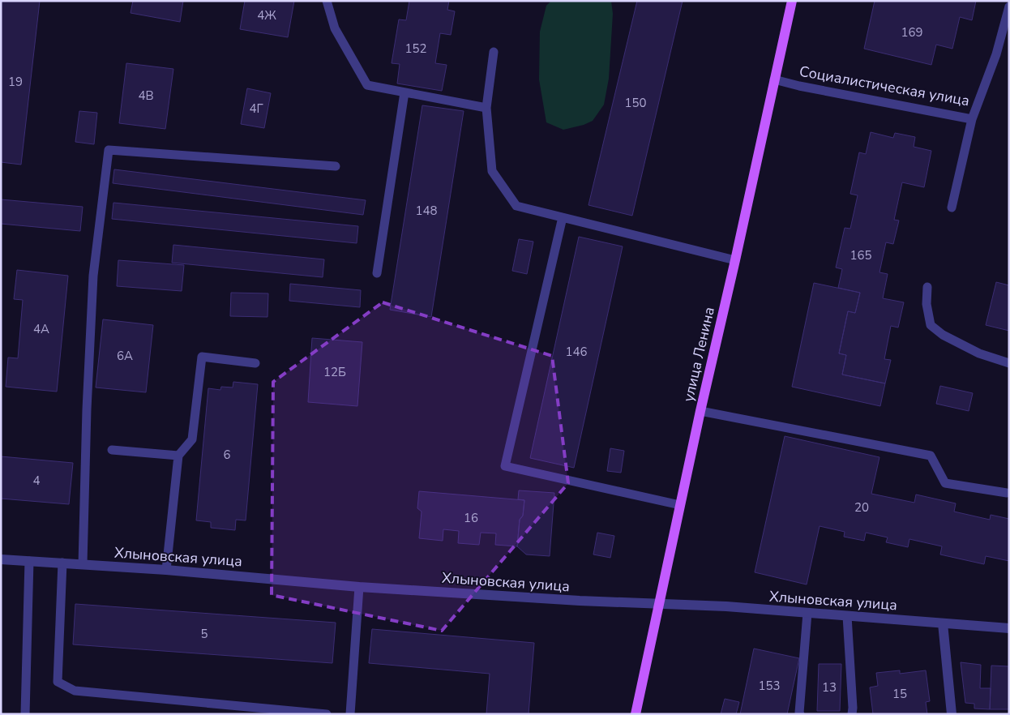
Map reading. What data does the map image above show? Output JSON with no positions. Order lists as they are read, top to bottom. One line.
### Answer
{"streets":{"main road":["улица Ленина"],"street":["Хлыновская улица"],"lane":["Социалистическая улица"]},"crossings":[["Социалистическая улица","улица Ленина"],["улица Ленина","Хлыновская улица"]],"house_numbers":["4Ж","169","152","19","4В","150","4Г","148","165","4А","146","6А","12Б","6","4","20","16","5","153","13","15"]}
